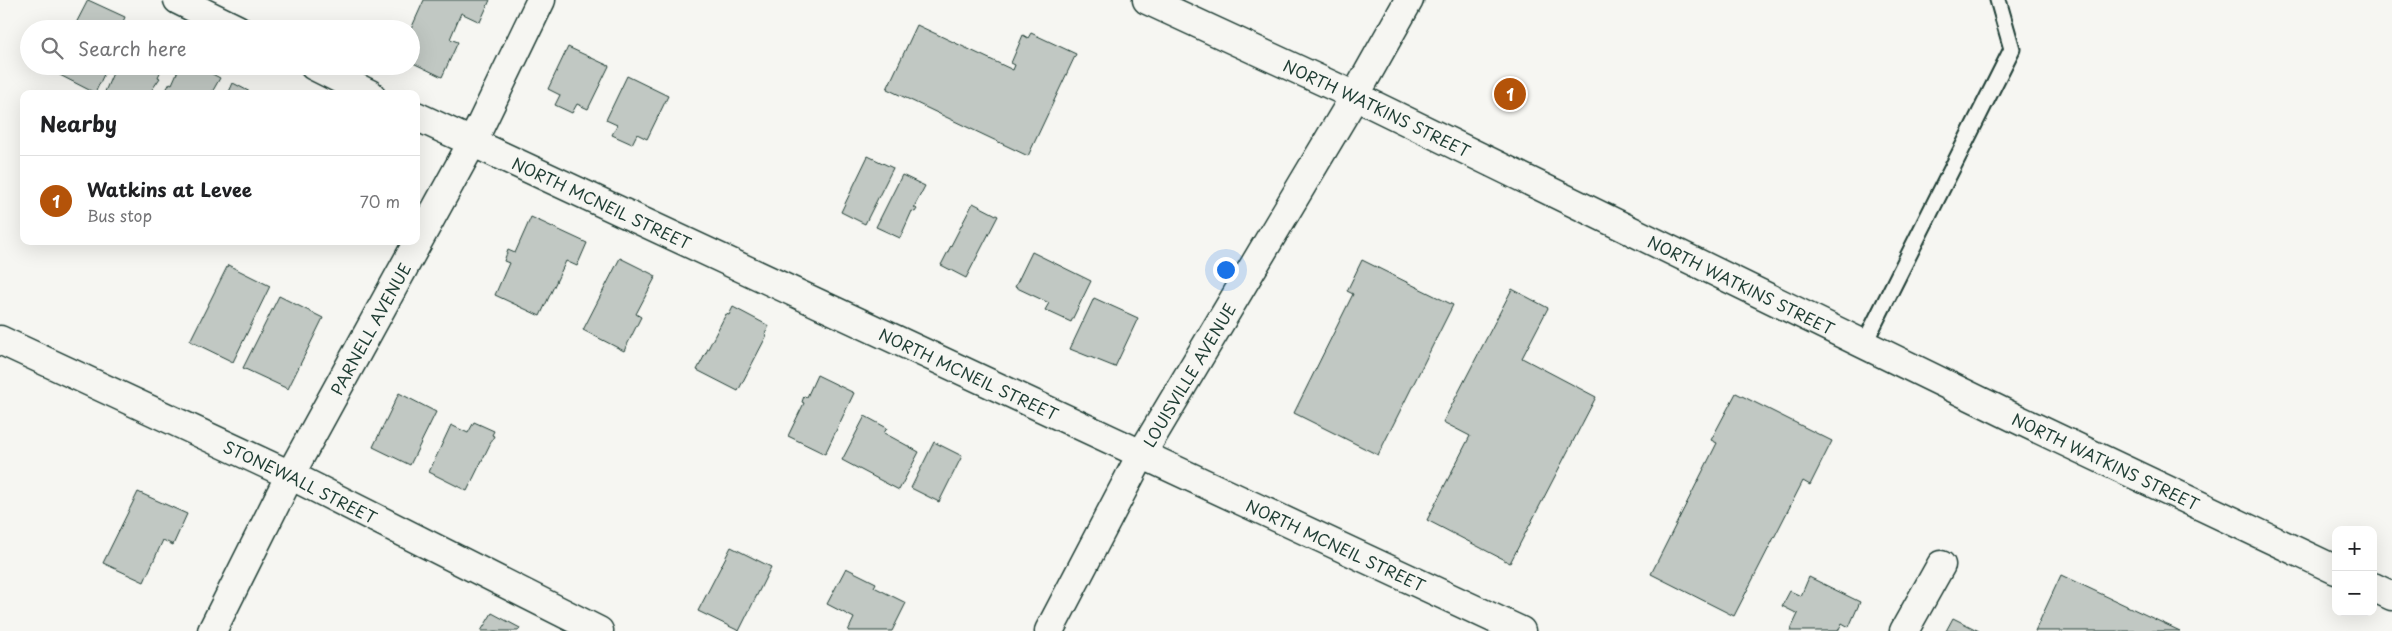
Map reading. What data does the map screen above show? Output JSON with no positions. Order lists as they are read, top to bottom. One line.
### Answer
{"streets":{"street":["NORTH WATKINS STREET","NORTH MCNEIL STREET","PARNELL AVENUE","LOUISVILLE AVENUE","STONEWALL STREET"]},"crossings":[["NORTH WATKINS STREET","LOUISVILLE AVENUE"],["NORTH MCNEIL STREET","PARNELL AVENUE"],["NORTH MCNEIL STREET","LOUISVILLE AVENUE"],["PARNELL AVENUE","STONEWALL STREET"]],"page":{"search":"Search here","pins":"1","heading":"Nearby","list":[{"mark":"1","name":"Watkins at Levee","note":"Bus stop","value":"70 m"}],"map_buttons":["+","−"]}}
